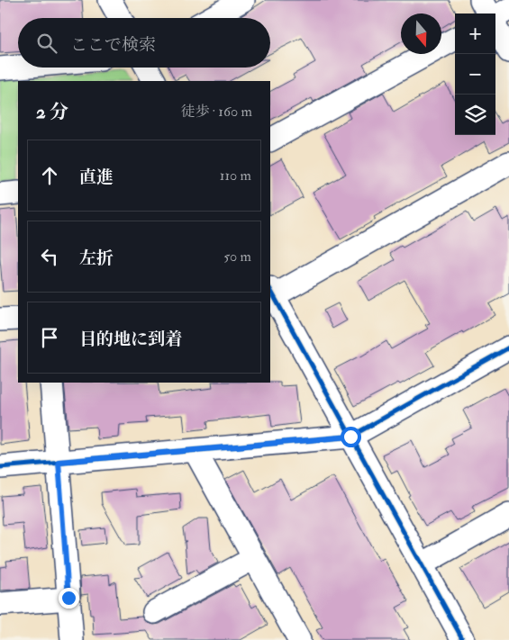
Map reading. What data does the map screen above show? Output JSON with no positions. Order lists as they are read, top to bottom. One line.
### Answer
{"north":"bottom","page":{"map_buttons":["+","−"],"search":"ここで検索","heading":["2 分","徒歩 · 160 m"],"list":[["直進","110 m"],["左折","50 m"],"目的地に到着"]}}
